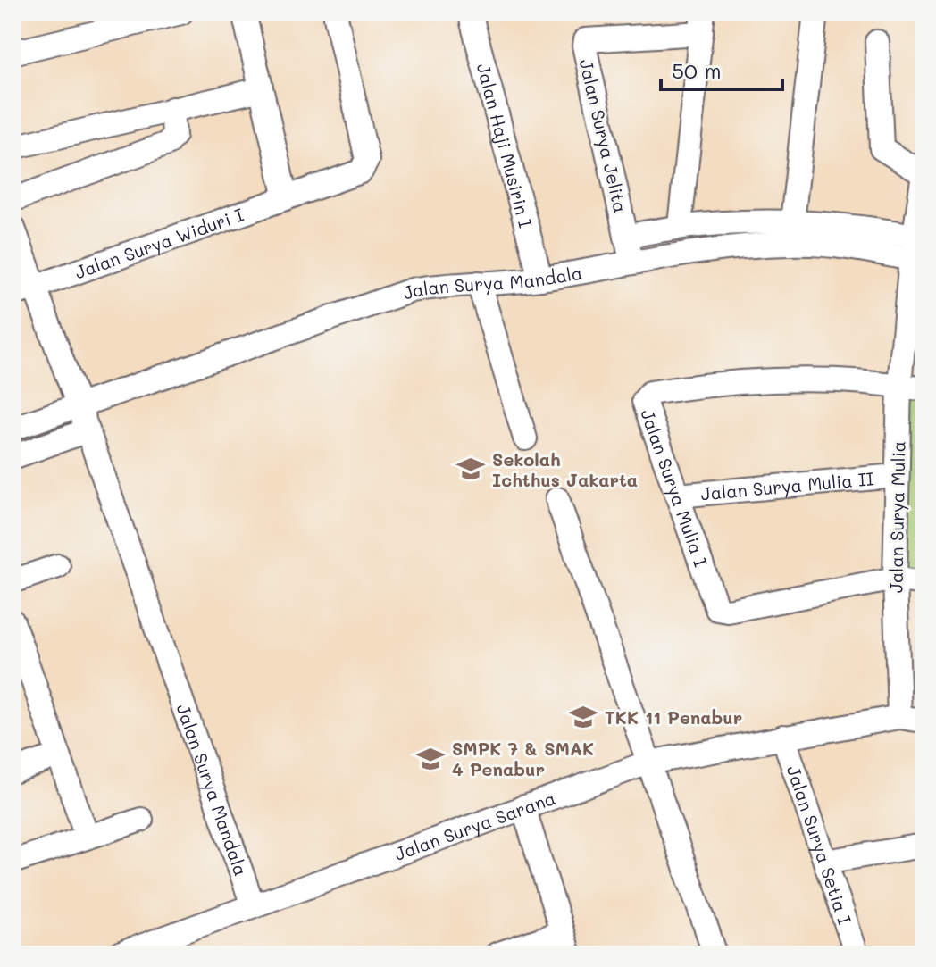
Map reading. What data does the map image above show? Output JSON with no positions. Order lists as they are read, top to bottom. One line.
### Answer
{"streets":{"street":["Jalan Surya Jelita","Jalan Haji Musirin I","Jalan Surya Widuri I","Jalan Surya Mandala","Jalan Surya Mulia II","Jalan Surya Mulia I","Jalan Surya Mulia","Jalan Surya Sarana","Jalan Surya Setia I"]},"crossings":[["Jalan Surya Jelita","Jalan Surya Mandala"],["Jalan Haji Musirin I","Jalan Surya Mandala"],["Jalan Surya Widuri I","Jalan Surya Mandala"],["Jalan Surya Mandala","Jalan Surya Mulia"],["Jalan Surya Mandala","Jalan Surya Sarana"],["Jalan Surya Mulia II","Jalan Surya Mulia I"],["Jalan Surya Mulia II","Jalan Surya Mulia"],["Jalan Surya Mulia I","Jalan Surya Mulia"],["Jalan Surya Mulia","Jalan Surya Sarana"],["Jalan Surya Sarana","Jalan Surya Setia I"]],"places":{"school or university":["Sekolah Ichthus Jakarta","TKK 11 Penabur","SMPK 7 & SMAK 4 Penabur"]},"scale_bar":"50 m"}
